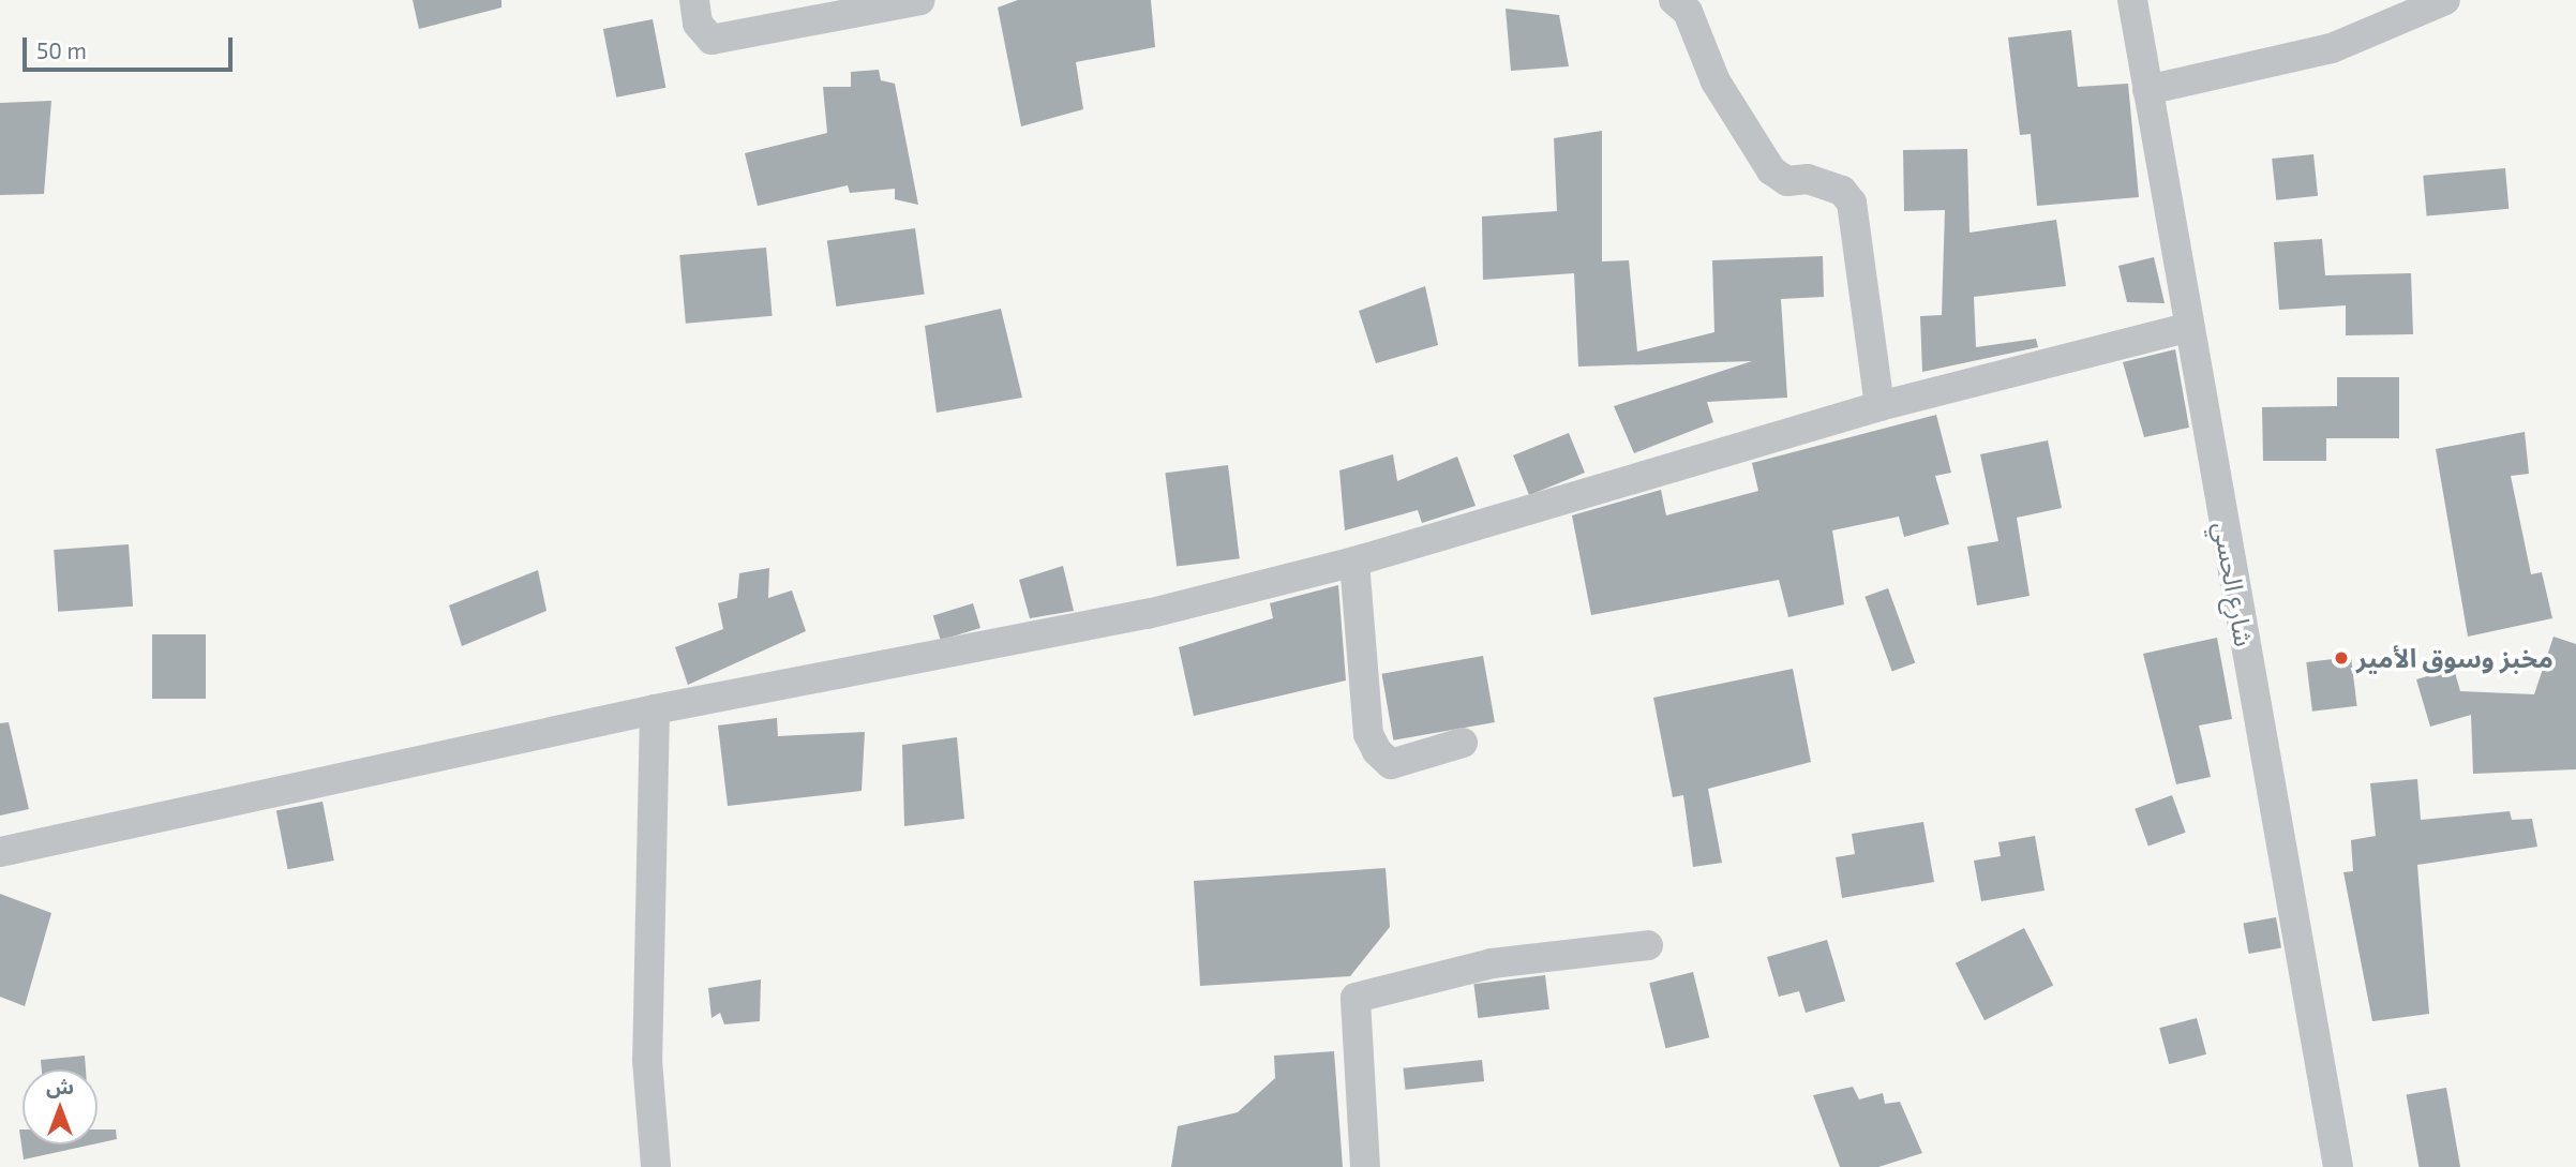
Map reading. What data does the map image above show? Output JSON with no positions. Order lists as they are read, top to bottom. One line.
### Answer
{"streets":{"street":["شارع الحسي"]},"places":["مخبز وسوق الأمير"],"scale_bar":"50 m","north":"top"}
